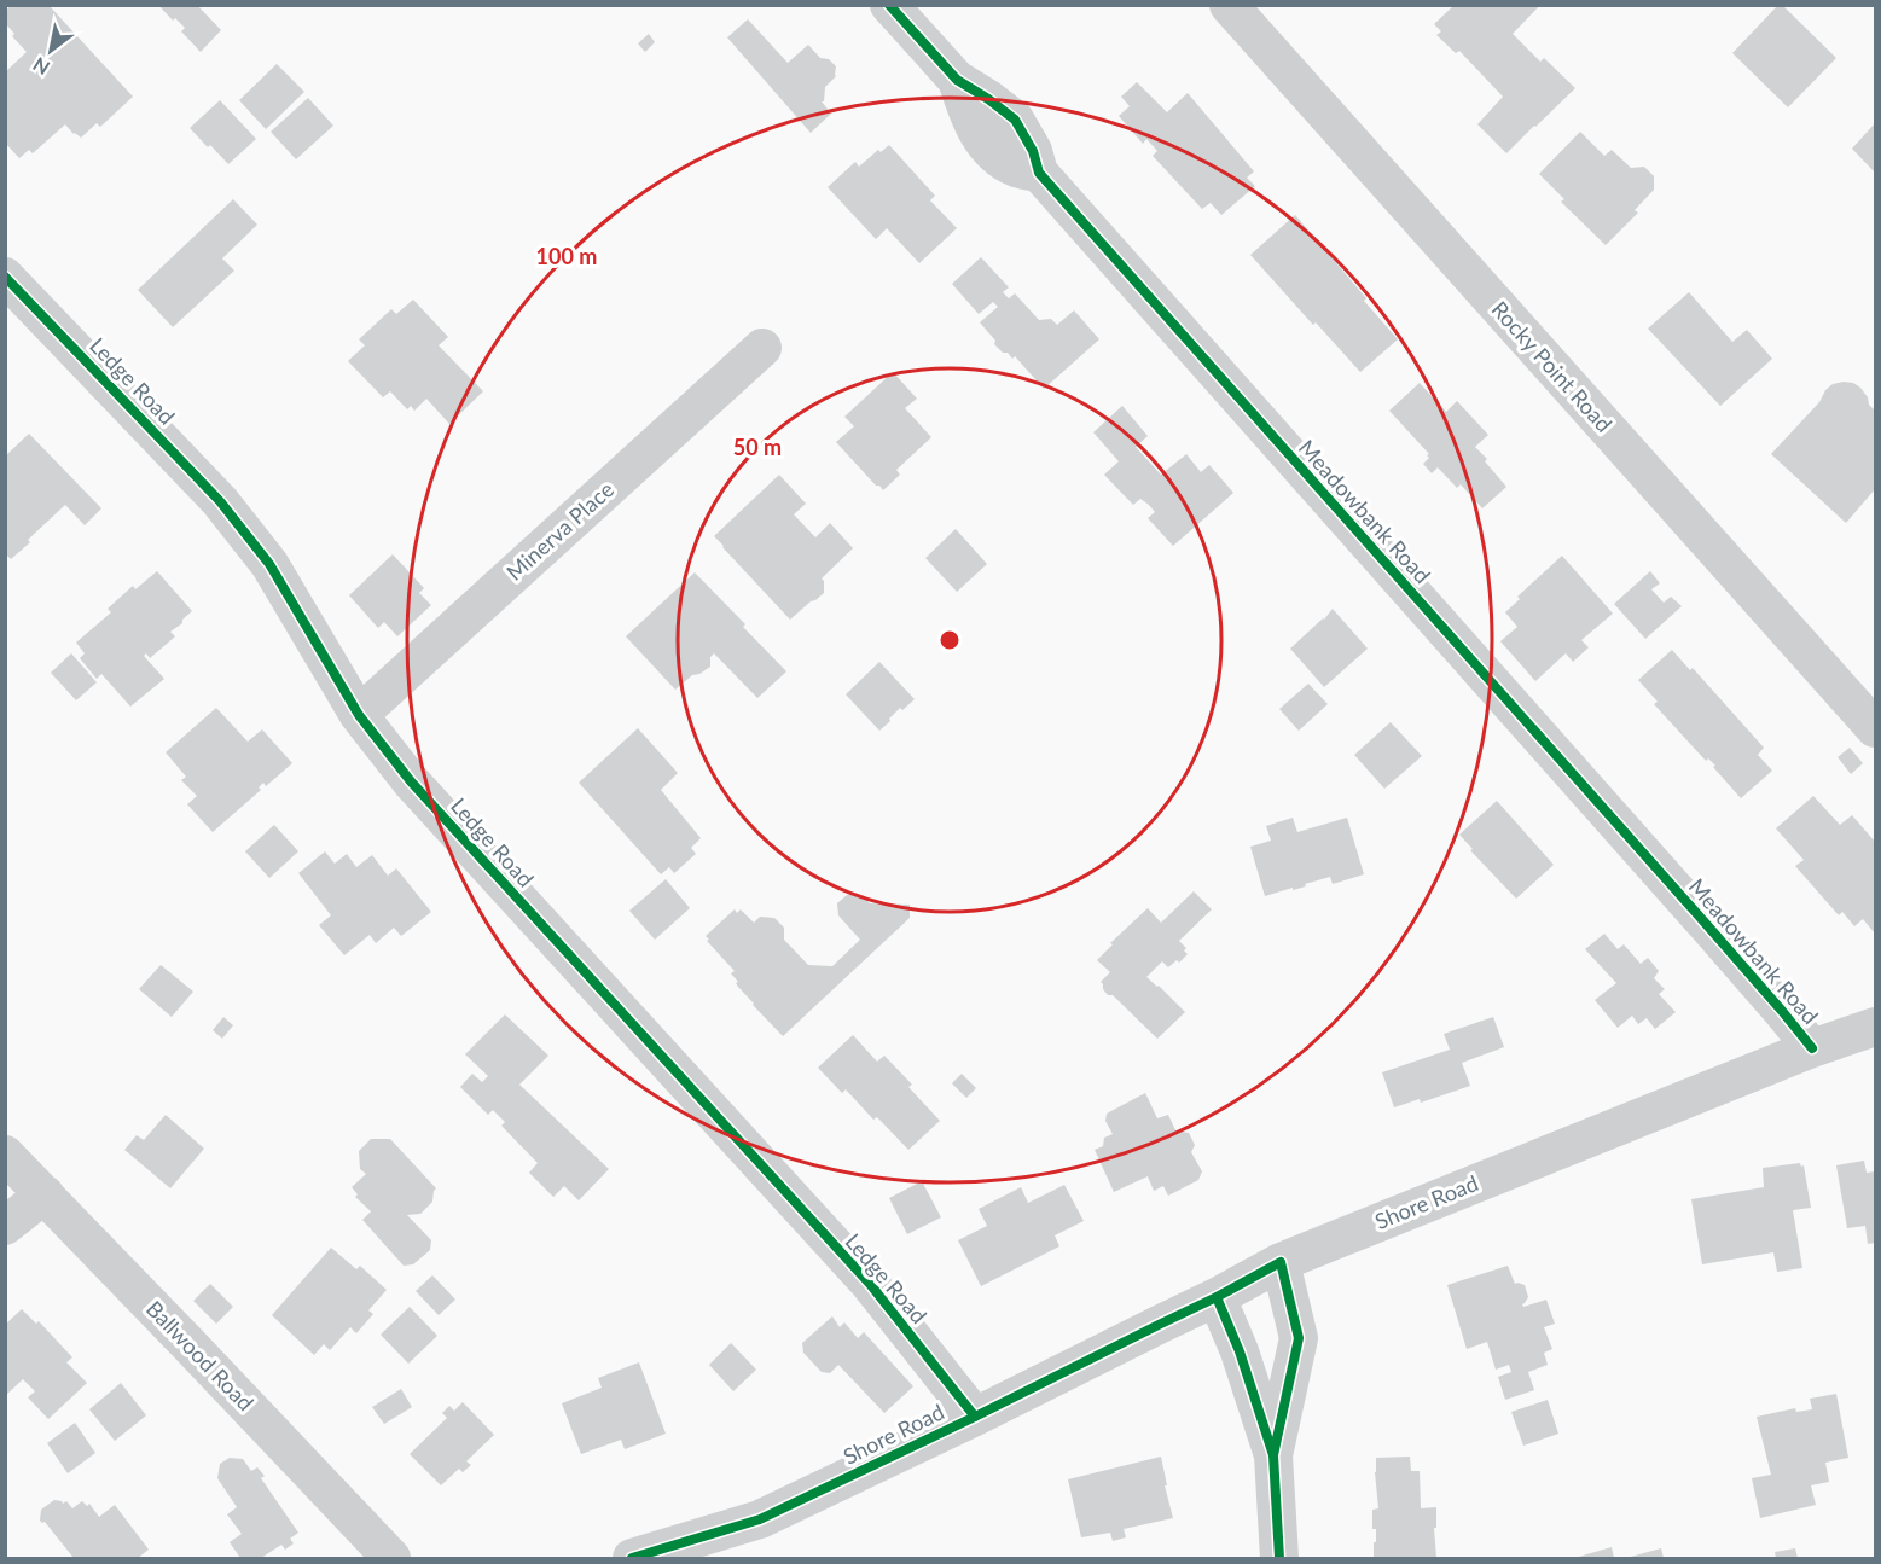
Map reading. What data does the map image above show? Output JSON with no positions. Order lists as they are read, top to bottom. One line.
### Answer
{"streets":{"street":["Rocky Point Road","Ledge Road","Meadowbank Road","Minerva Place","Shore Road","Ballwood Road"]},"crossings":[["Ledge Road","Minerva Place"],["Ledge Road","Shore Road"],["Meadowbank Road","Shore Road"]],"north":"bottom left","rings":["100 m","50 m"]}
